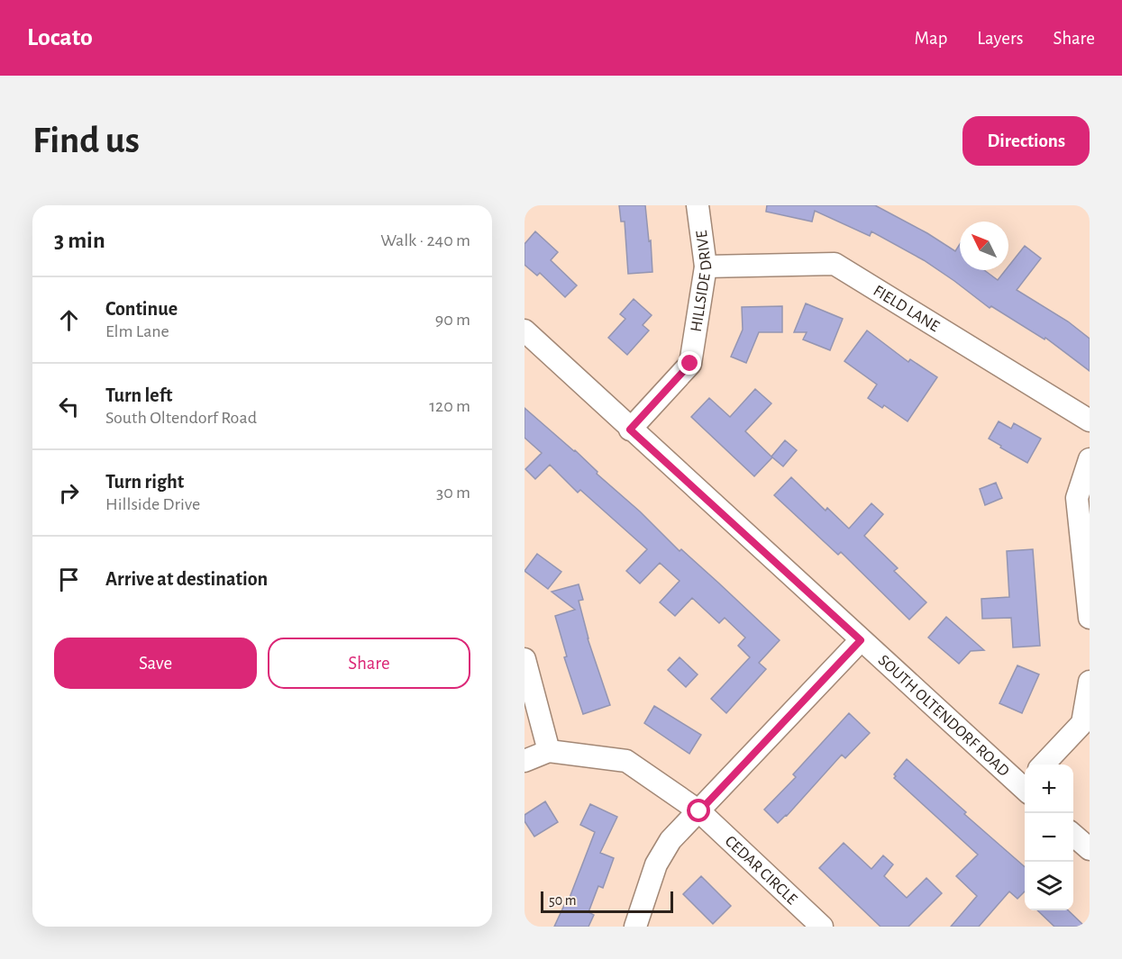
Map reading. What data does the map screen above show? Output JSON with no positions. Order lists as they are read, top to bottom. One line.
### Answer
{"streets":{"street":["HILLSIDE DRIVE","FIELD LANE","SOUTH OLTENDORF ROAD","CEDAR CIRCLE"]},"crossings":[["HILLSIDE DRIVE","FIELD LANE"],["HILLSIDE DRIVE","SOUTH OLTENDORF ROAD"]],"scale_bar":"50 m","north":"top left","page":{"header":"Locato","nav":["Map","Layers","Share"],"buttons":["Directions",["Save","Share"]],"title":"Find us","heading":["3 min","Walk · 240 m"],"list":[["Continue","Elm Lane","90 m"],["Turn left","South Oltendorf Road","120 m"],["Turn right","Hillside Drive","30 m"],"Arrive at destination"],"map_buttons":["+","−"],"scale":"50 m"}}
